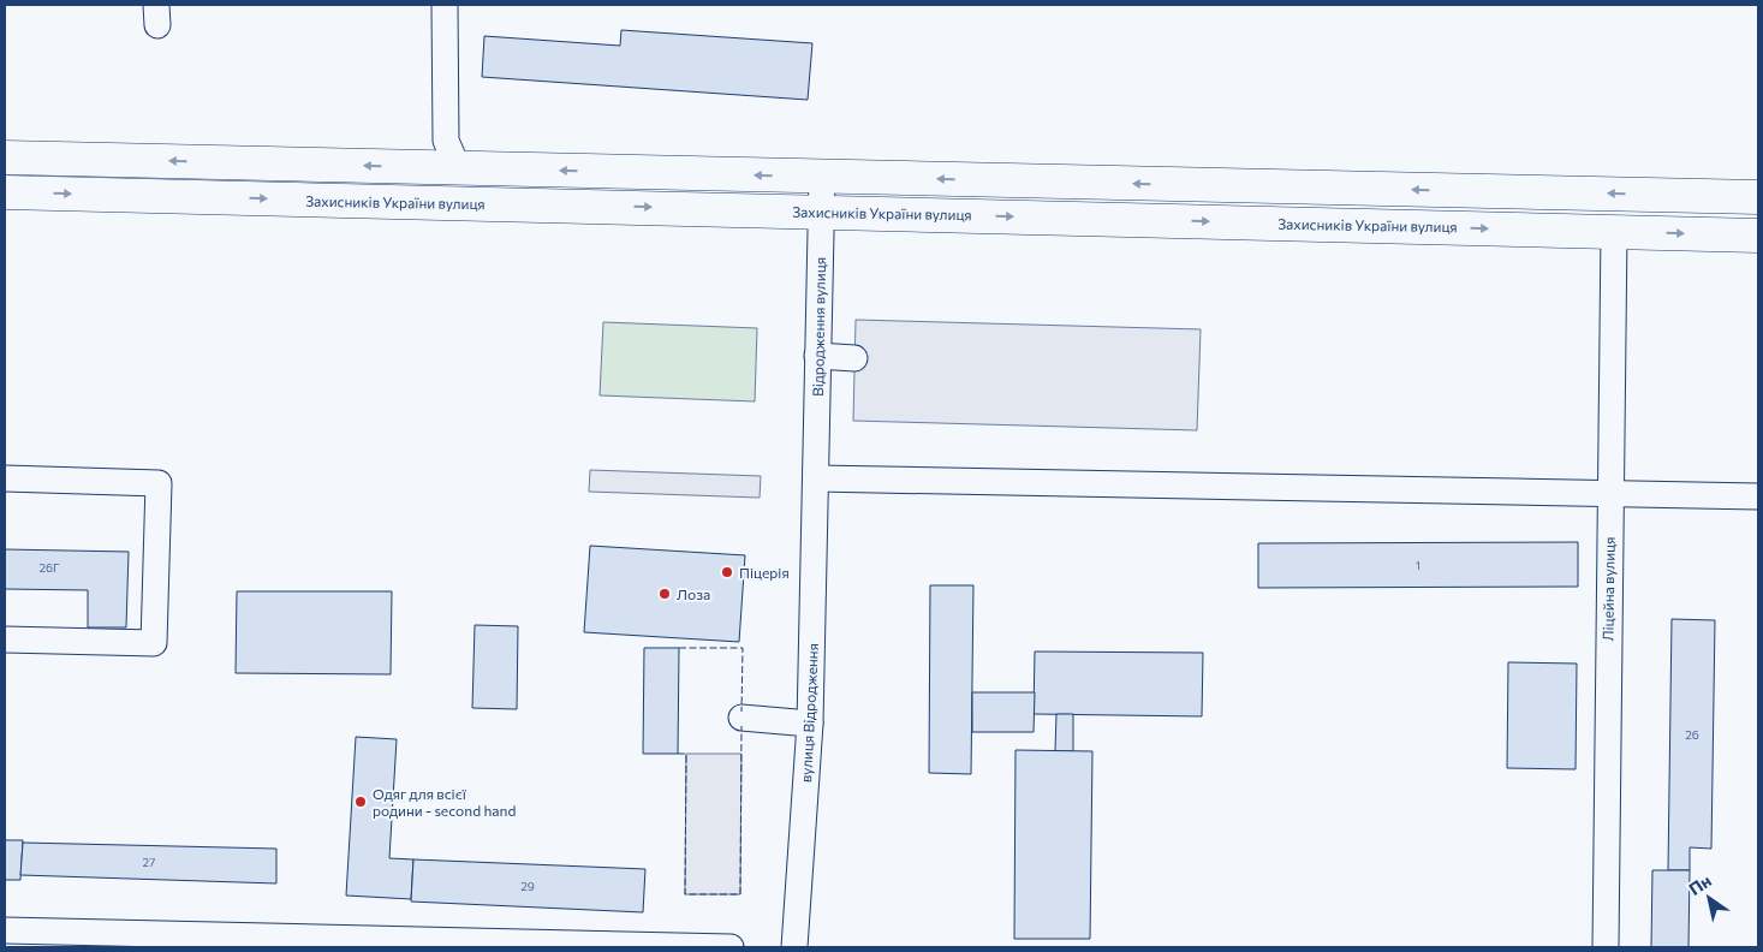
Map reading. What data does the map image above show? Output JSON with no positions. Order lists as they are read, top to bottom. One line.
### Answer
{"streets":{"highway":["Захисників України вулиця"],"street":["Відродження вулиця","Ліцейна вулиця","вулиця Відродження"]},"crossings":[["Захисників України вулиця","Відродження вулиця"],["Захисників України вулиця","Ліцейна вулиця"],["Відродження вулиця","вулиця Відродження"]],"places":["Піцерія","Лоза","Одяг для всієї родини - second hand"],"house_numbers":["1","26Г","26","27","29"],"north":"top left"}
